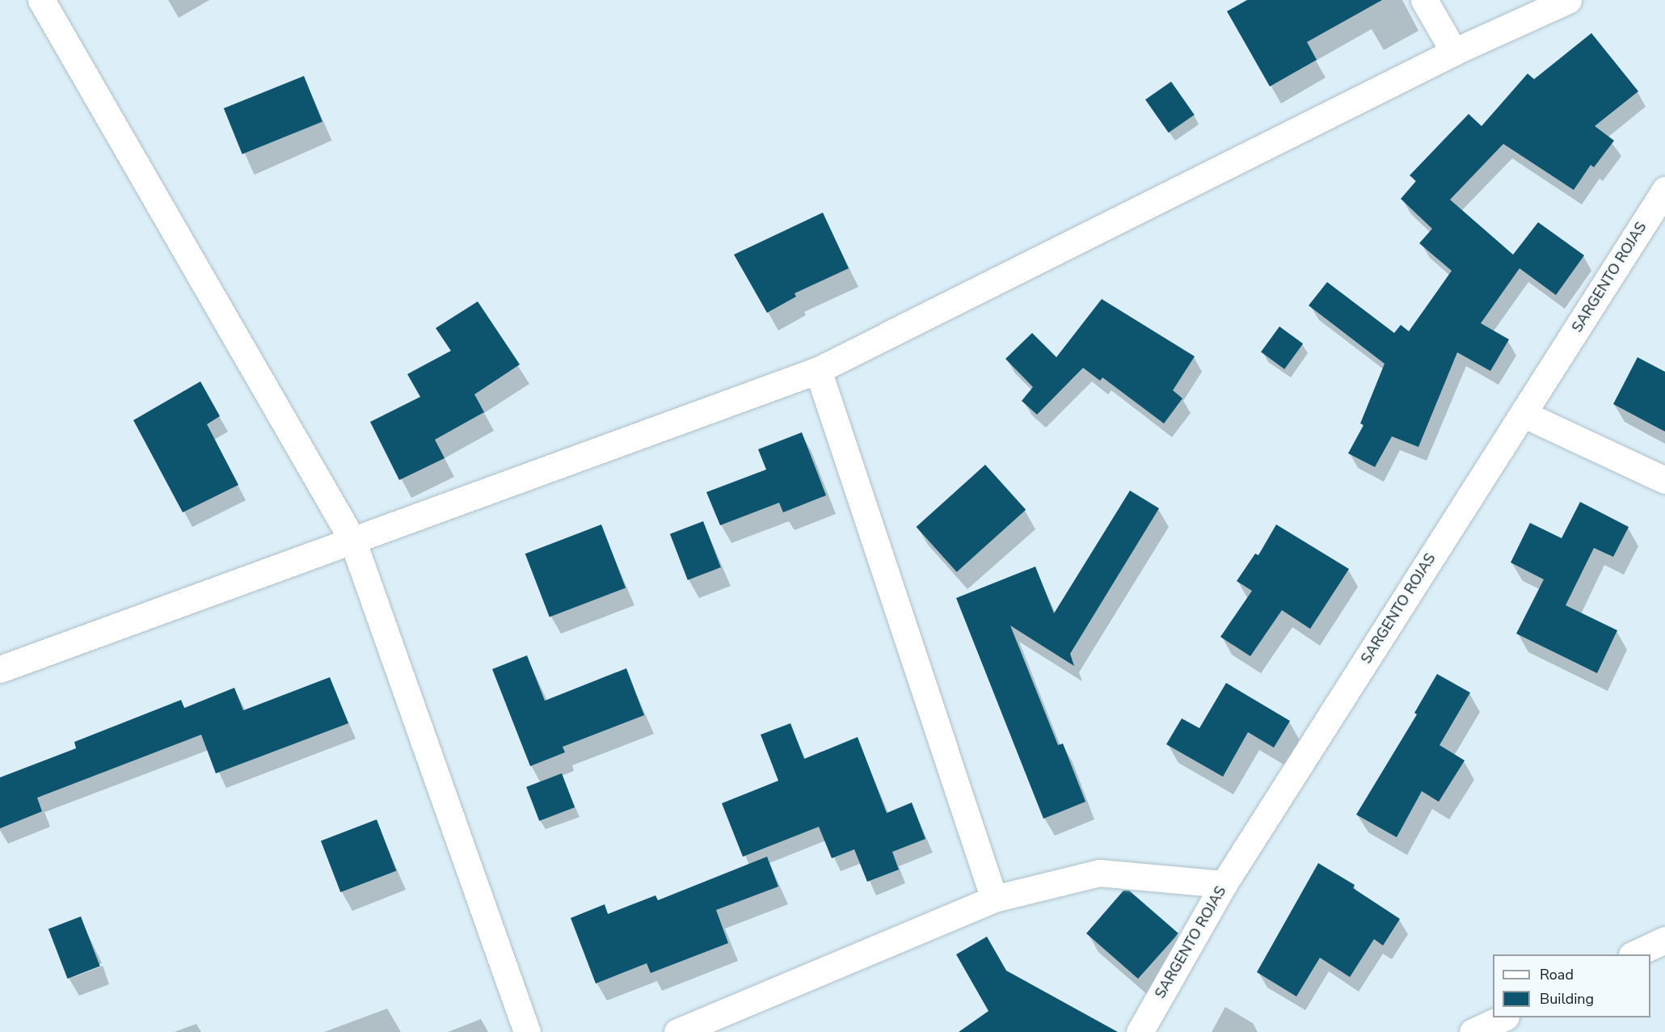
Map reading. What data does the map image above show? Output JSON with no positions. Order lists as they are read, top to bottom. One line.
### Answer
{"streets":{"street":["SARGENTO ROJAS"]},"legend":["Road","Building"]}
